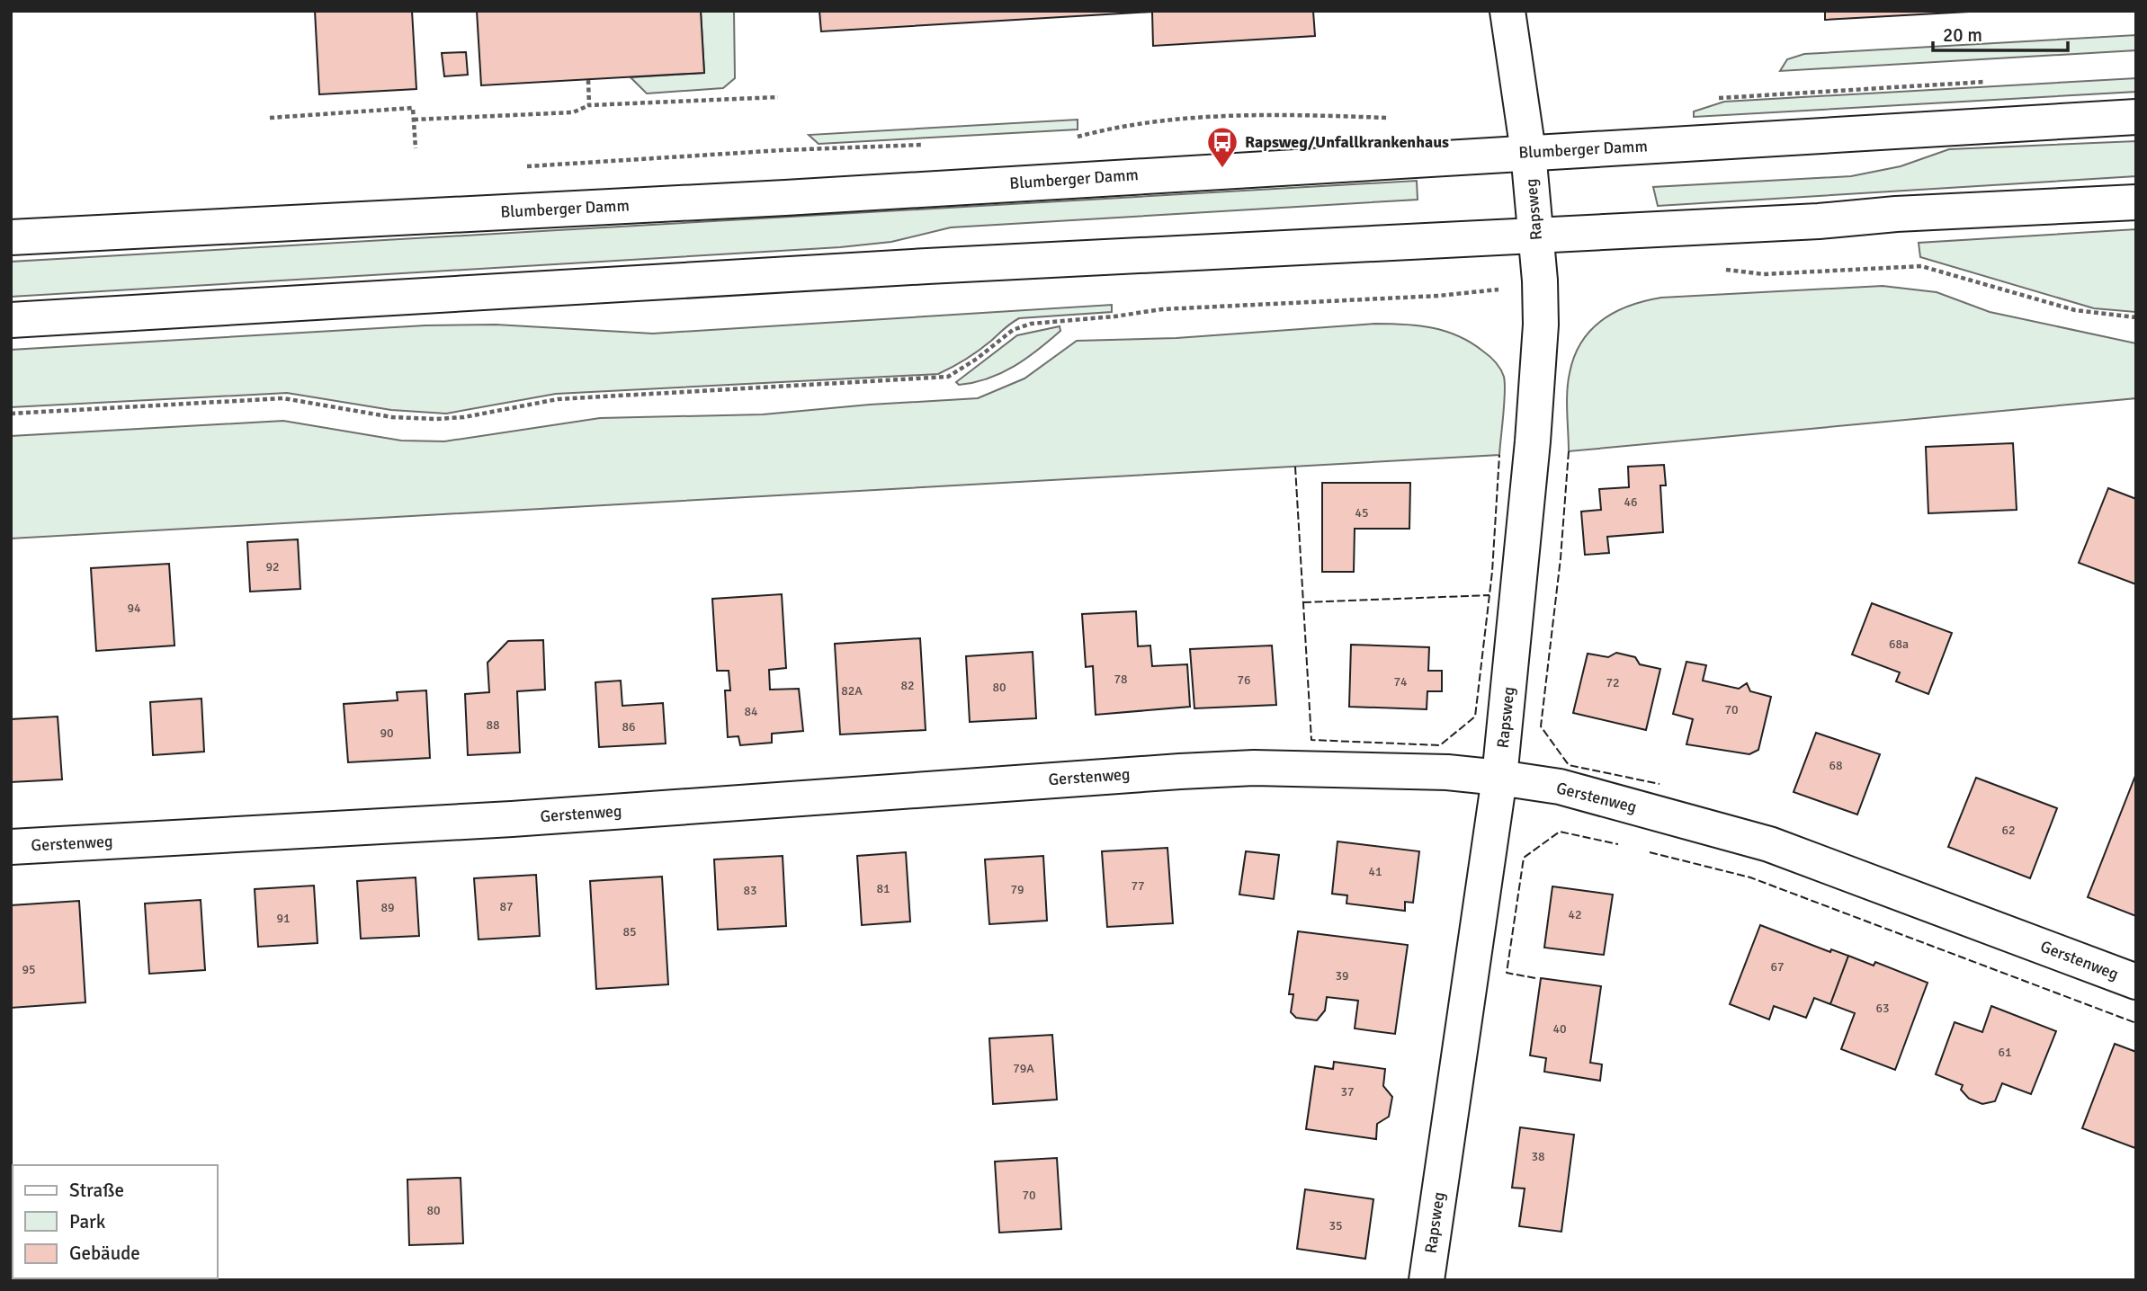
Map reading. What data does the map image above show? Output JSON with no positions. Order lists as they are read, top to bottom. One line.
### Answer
{"streets":{"main road":["Blumberger Damm","Rapsweg","Gerstenweg"]},"crossings":[["Blumberger Damm","Rapsweg"],["Rapsweg","Gerstenweg"]],"places":{"bus stop":["Rapsweg/Unfallkrankenhaus"]},"house_numbers":["46","45","92","94","68a","78","76","74","72","82","80","82A","70","84","88","86","90","68","62","41","77","81","79","83","87","89","42","91","85","67","95","39","63","40","61","79A","37","38","70","80","35"],"legend":["Straße","Park","Gebäude"],"scale_bar":"20 m"}
